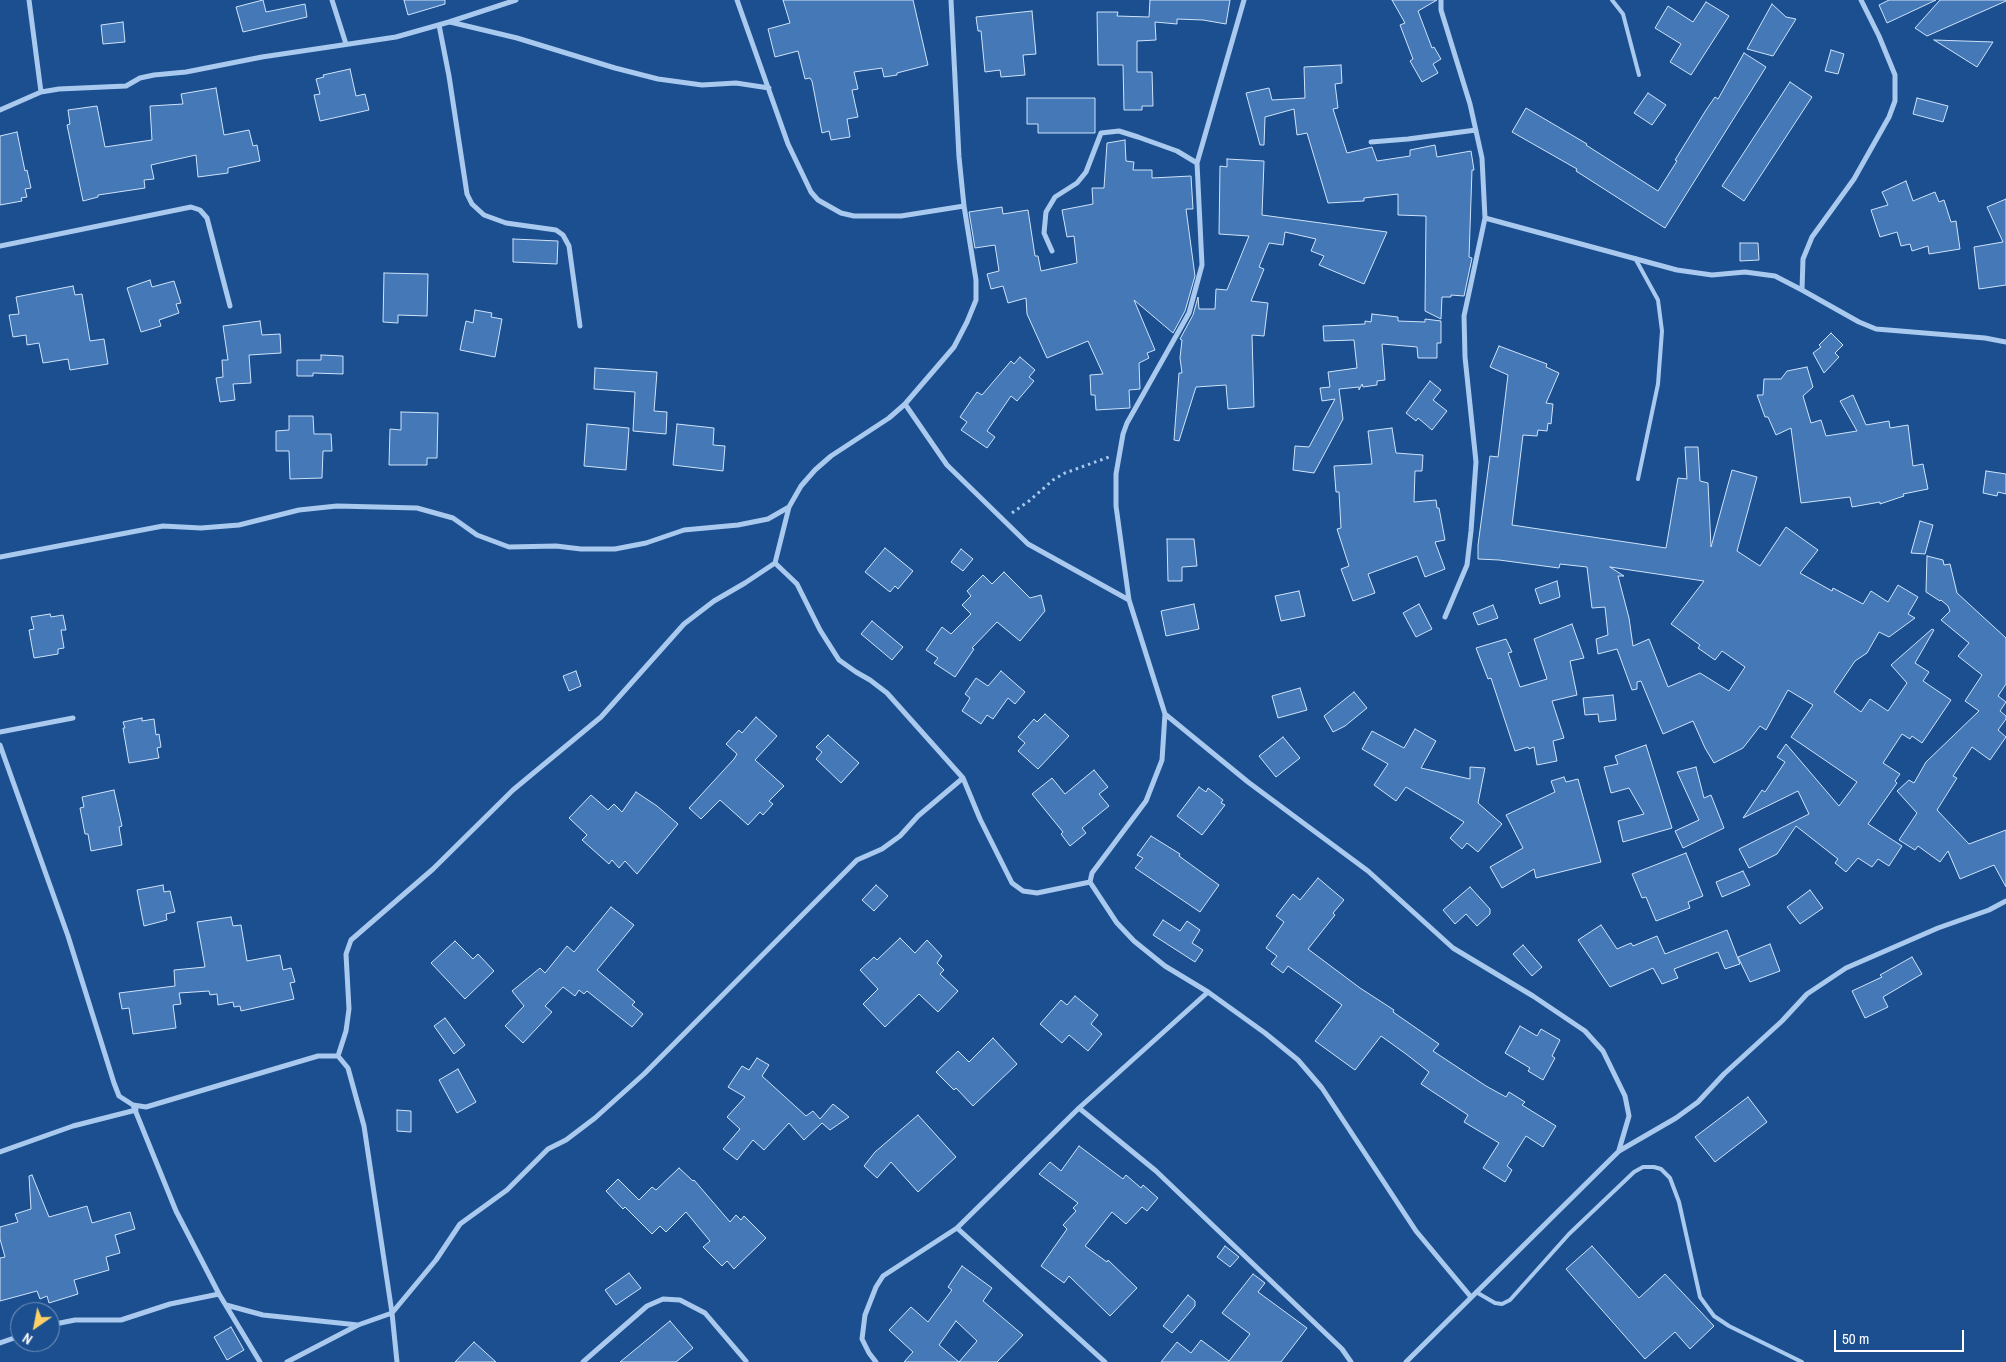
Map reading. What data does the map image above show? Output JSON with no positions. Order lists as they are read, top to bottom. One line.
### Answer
{"scale_bar":"50 m","north":"bottom left"}
